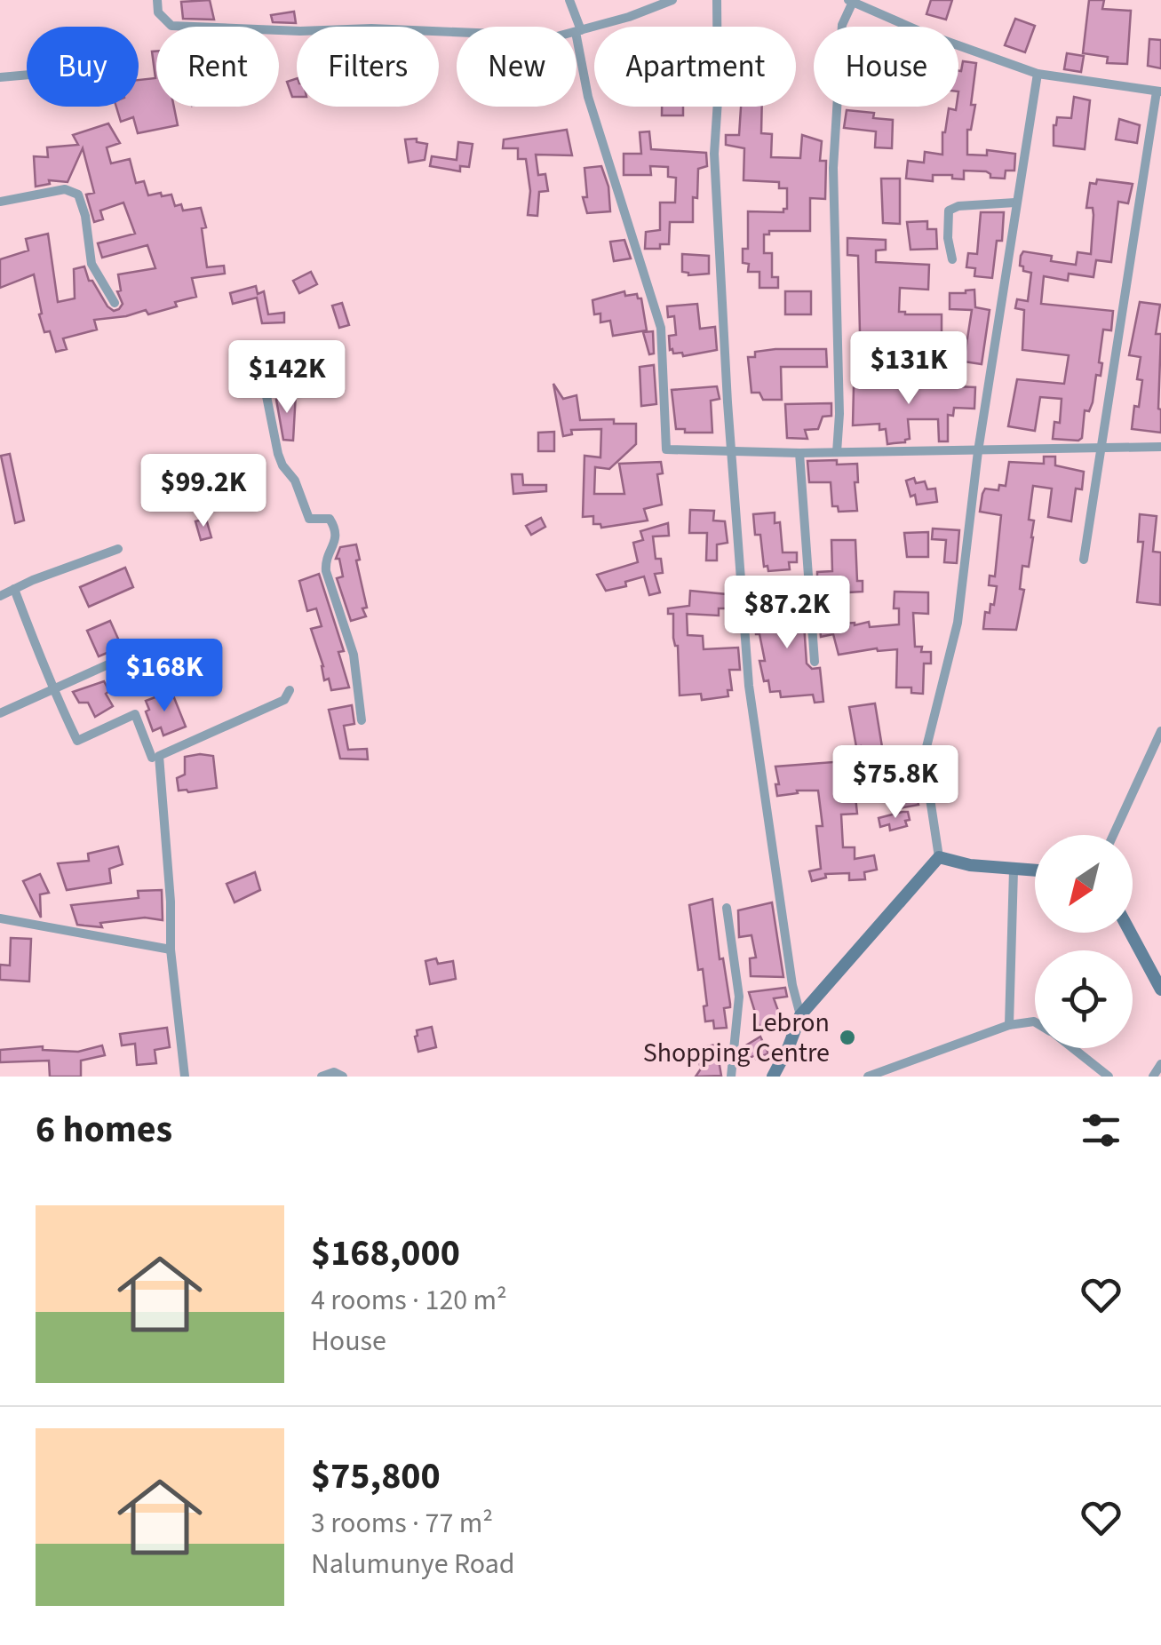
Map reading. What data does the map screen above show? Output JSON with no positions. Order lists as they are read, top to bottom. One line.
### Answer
{"places":["Lebron Shopping Centre"],"north":"bottom left","page":{"chip":["Buy","Rent","Filters","New","Apartment","House"],"price":["$131K","$142K","$99.2K","$87.2K","$168K","$75.8K"],"heading":"6 homes","list":[{"name":"$168,000","note":"4 rooms · 120 m² · House"},{"name":"$75,800","note":"3 rooms · 77 m² · Nalumunye Road"}]}}
